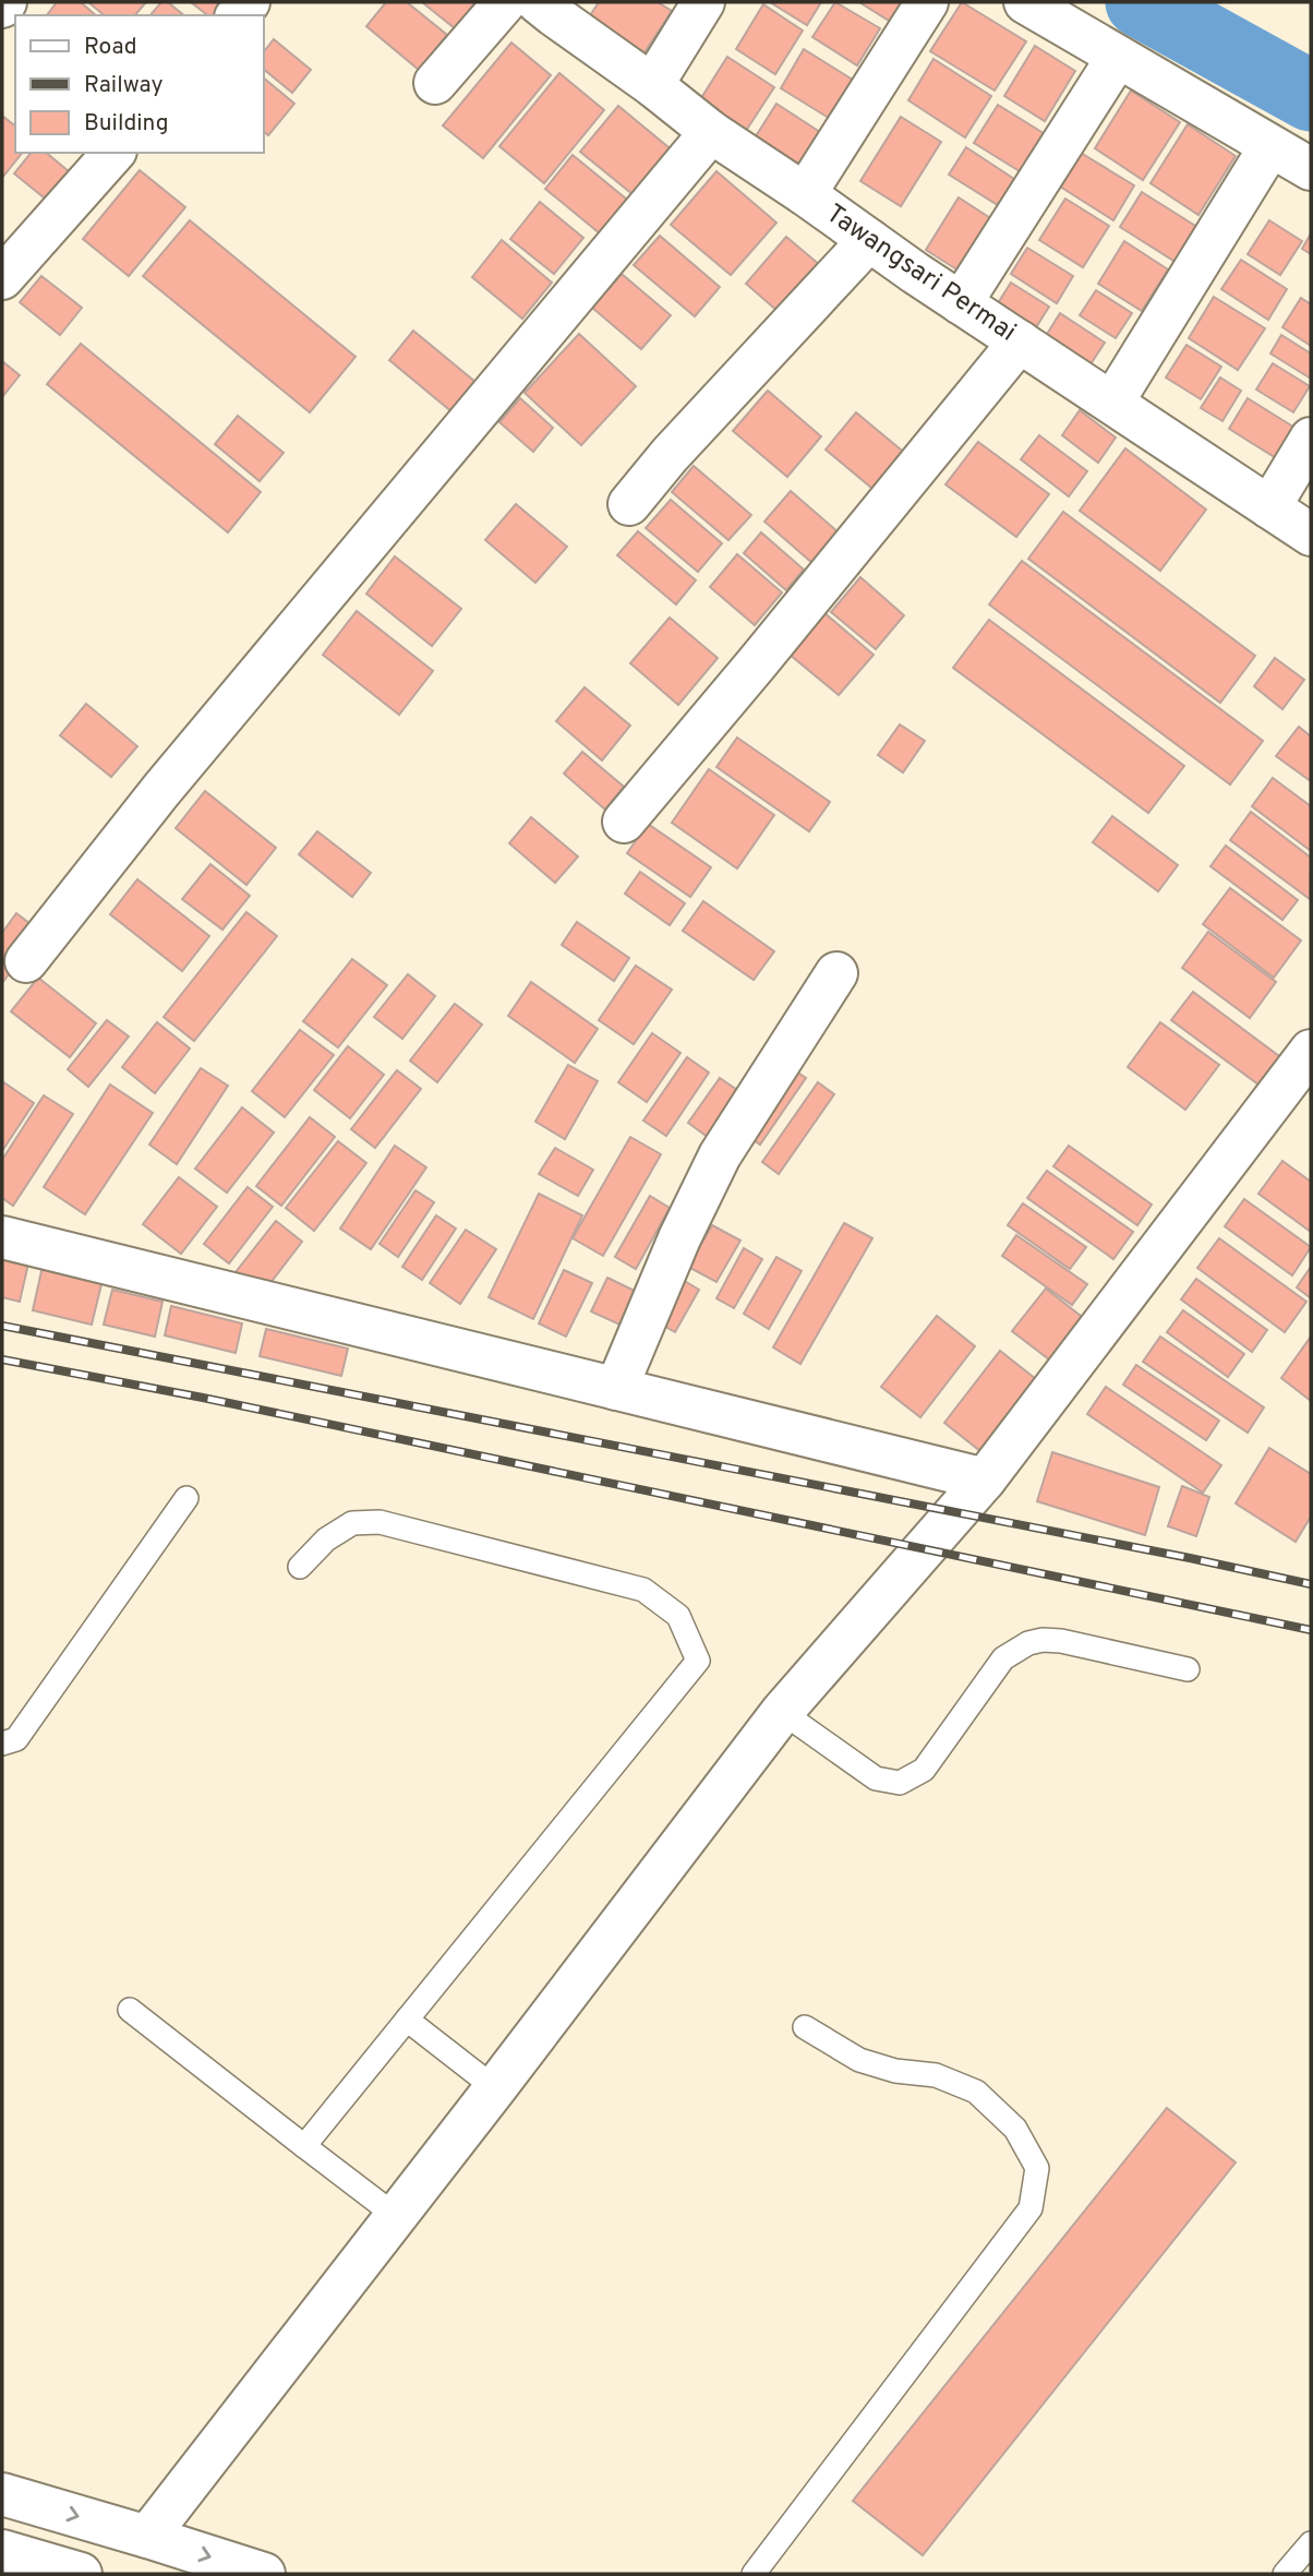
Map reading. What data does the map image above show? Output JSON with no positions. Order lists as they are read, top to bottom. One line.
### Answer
{"streets":{"main road":["Tawangsari Permai"]},"legend":["Road","Railway","Building"]}
